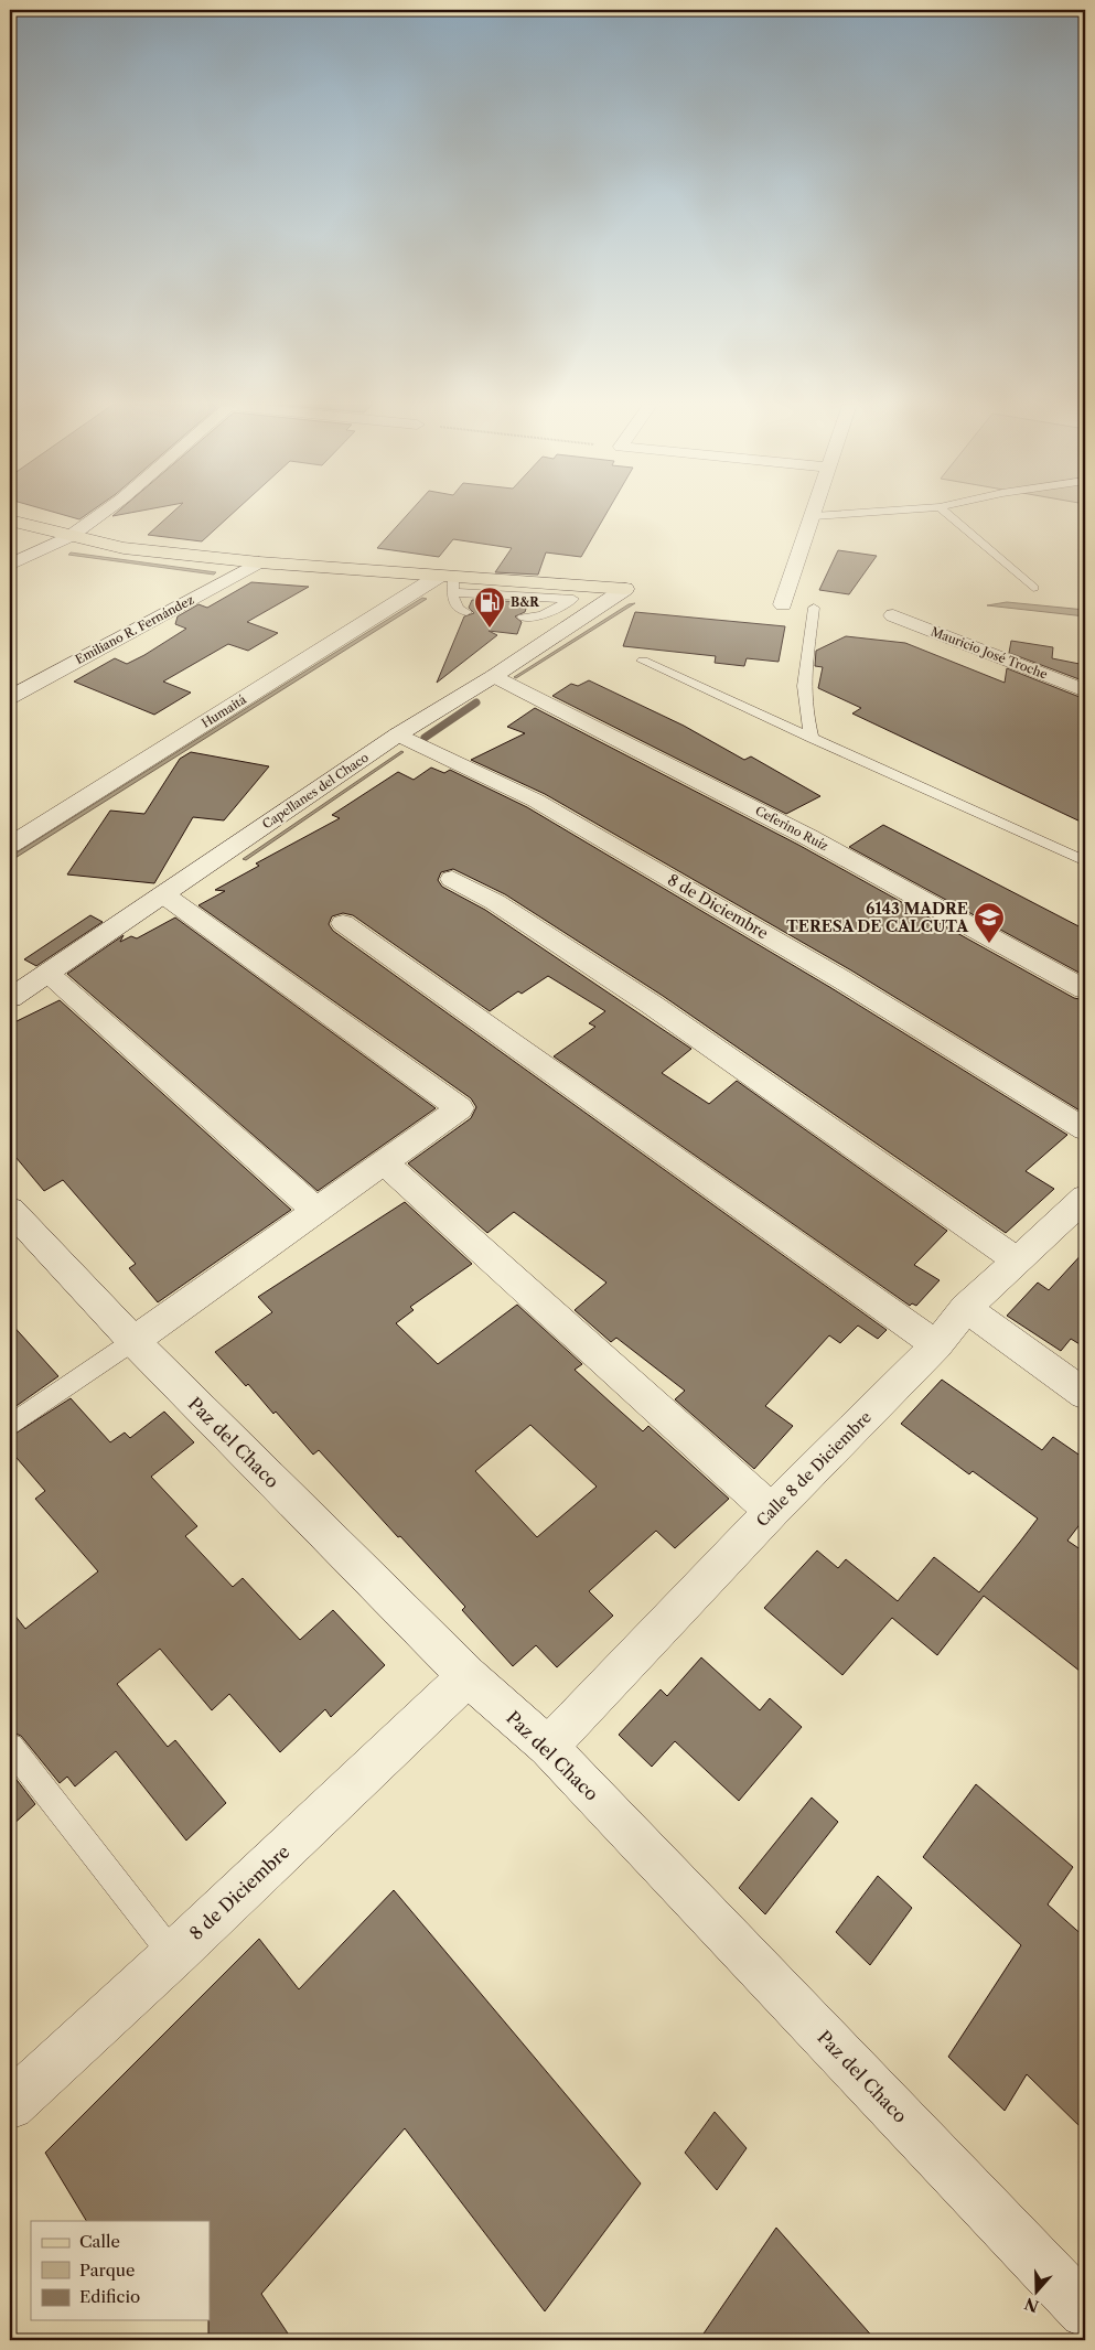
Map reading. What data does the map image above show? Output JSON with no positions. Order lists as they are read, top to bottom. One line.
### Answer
{"streets":{"street":["Emiliano R. Fernández","Mauricio José Troche","Humaitá","Capellanes del Chaco","Ceferino Ruíz","8 de Diciembre","Paz del Chaco","Calle 8 de Diciembre"]},"crossings":[["Capellanes del Chaco","Ceferino Ruíz"],["Capellanes del Chaco","8 de Diciembre"],["8 de Diciembre","Paz del Chaco"],["Paz del Chaco","Calle 8 de Diciembre"]],"places":{"fuel station":["B&R"],"school or university":["6143 MADRE TERESA DE CALCUTA"]},"legend":["Calle","Parque","Edificio"],"north":"bottom"}
